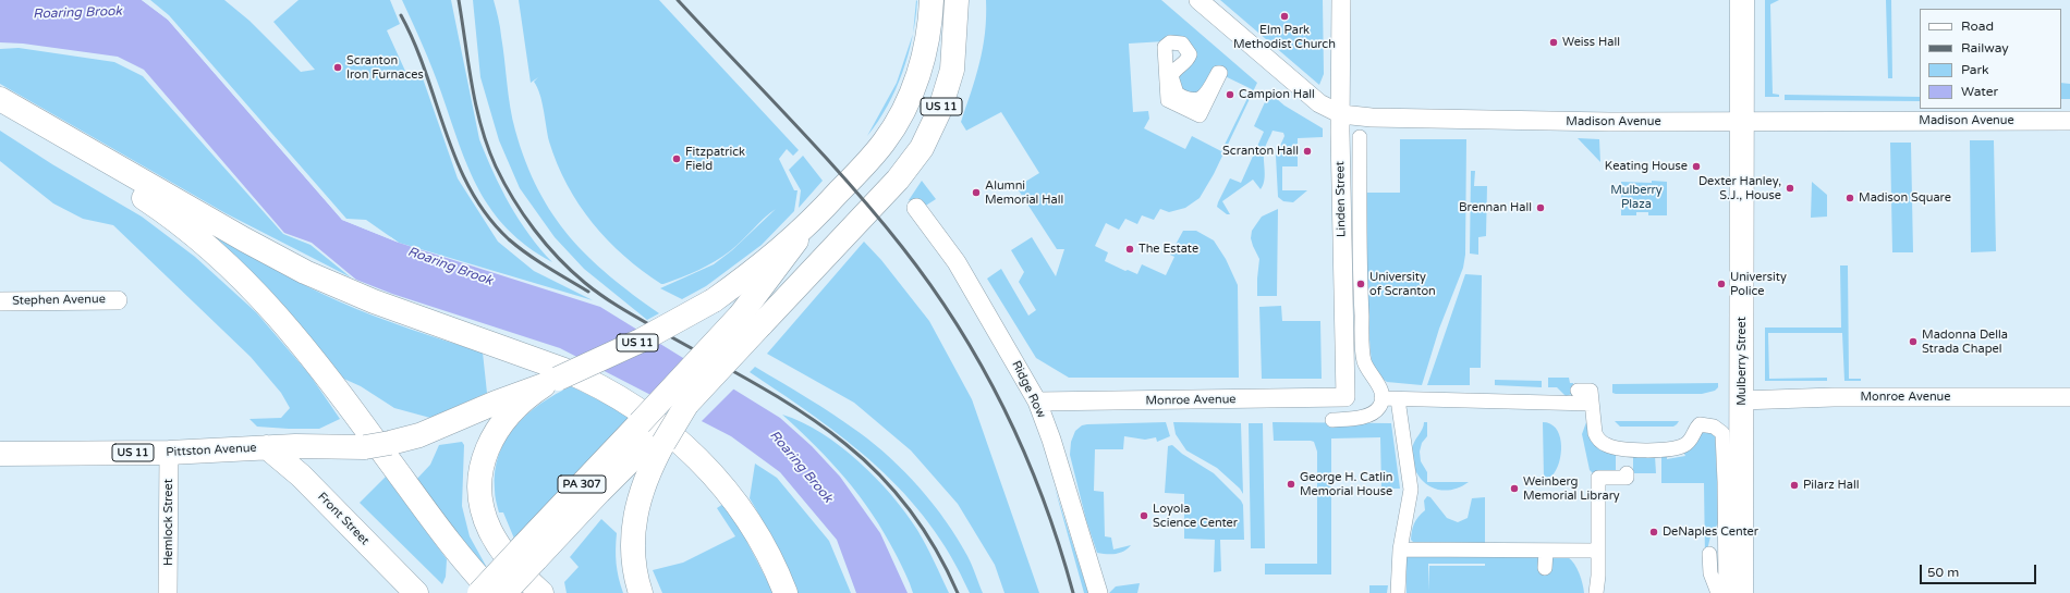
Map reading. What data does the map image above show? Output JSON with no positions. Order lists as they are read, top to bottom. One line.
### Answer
{"streets":{"main road":["US 11","Mulberry Street","Pittston Avenue","PA 307","Front Street"],"street":["Madison Avenue","Linden Street","Stephen Avenue","Ridge Row","Monroe Avenue","Hemlock Street"]},"crossings":[["US 11","Pittston Avenue"],["US 11","PA 307"],["US 11","Front Street"],["Madison Avenue","Linden Street"],["Madison Avenue","Mulberry Street"],["Linden Street","Monroe Avenue"],["Mulberry Street","Monroe Avenue"],["Ridge Row","Monroe Avenue"],["Pittston Avenue","Front Street"],["Pittston Avenue","Hemlock Street"]],"water":["Roaring Brook"],"parks":["Mulberry Plaza"],"places":["Elm Park Methodist Church","Weiss Hall","Scranton Iron Furnaces","Campion Hall","Scranton Hall","Fitzpatrick Field","Keating House","Dexter Hanley, S.J., House","Alumni Memorial Hall","Madison Square","Brennan Hall","The Estate","University of Scranton","University Police","Madonna Della Strada Chapel","George H. Catlin Memorial House","Pilarz Hall","Weinberg Memorial Library","Loyola Science Center","DeNaples Center"],"legend":["Road","Railway","Park","Water"],"scale_bar":"50 m"}
